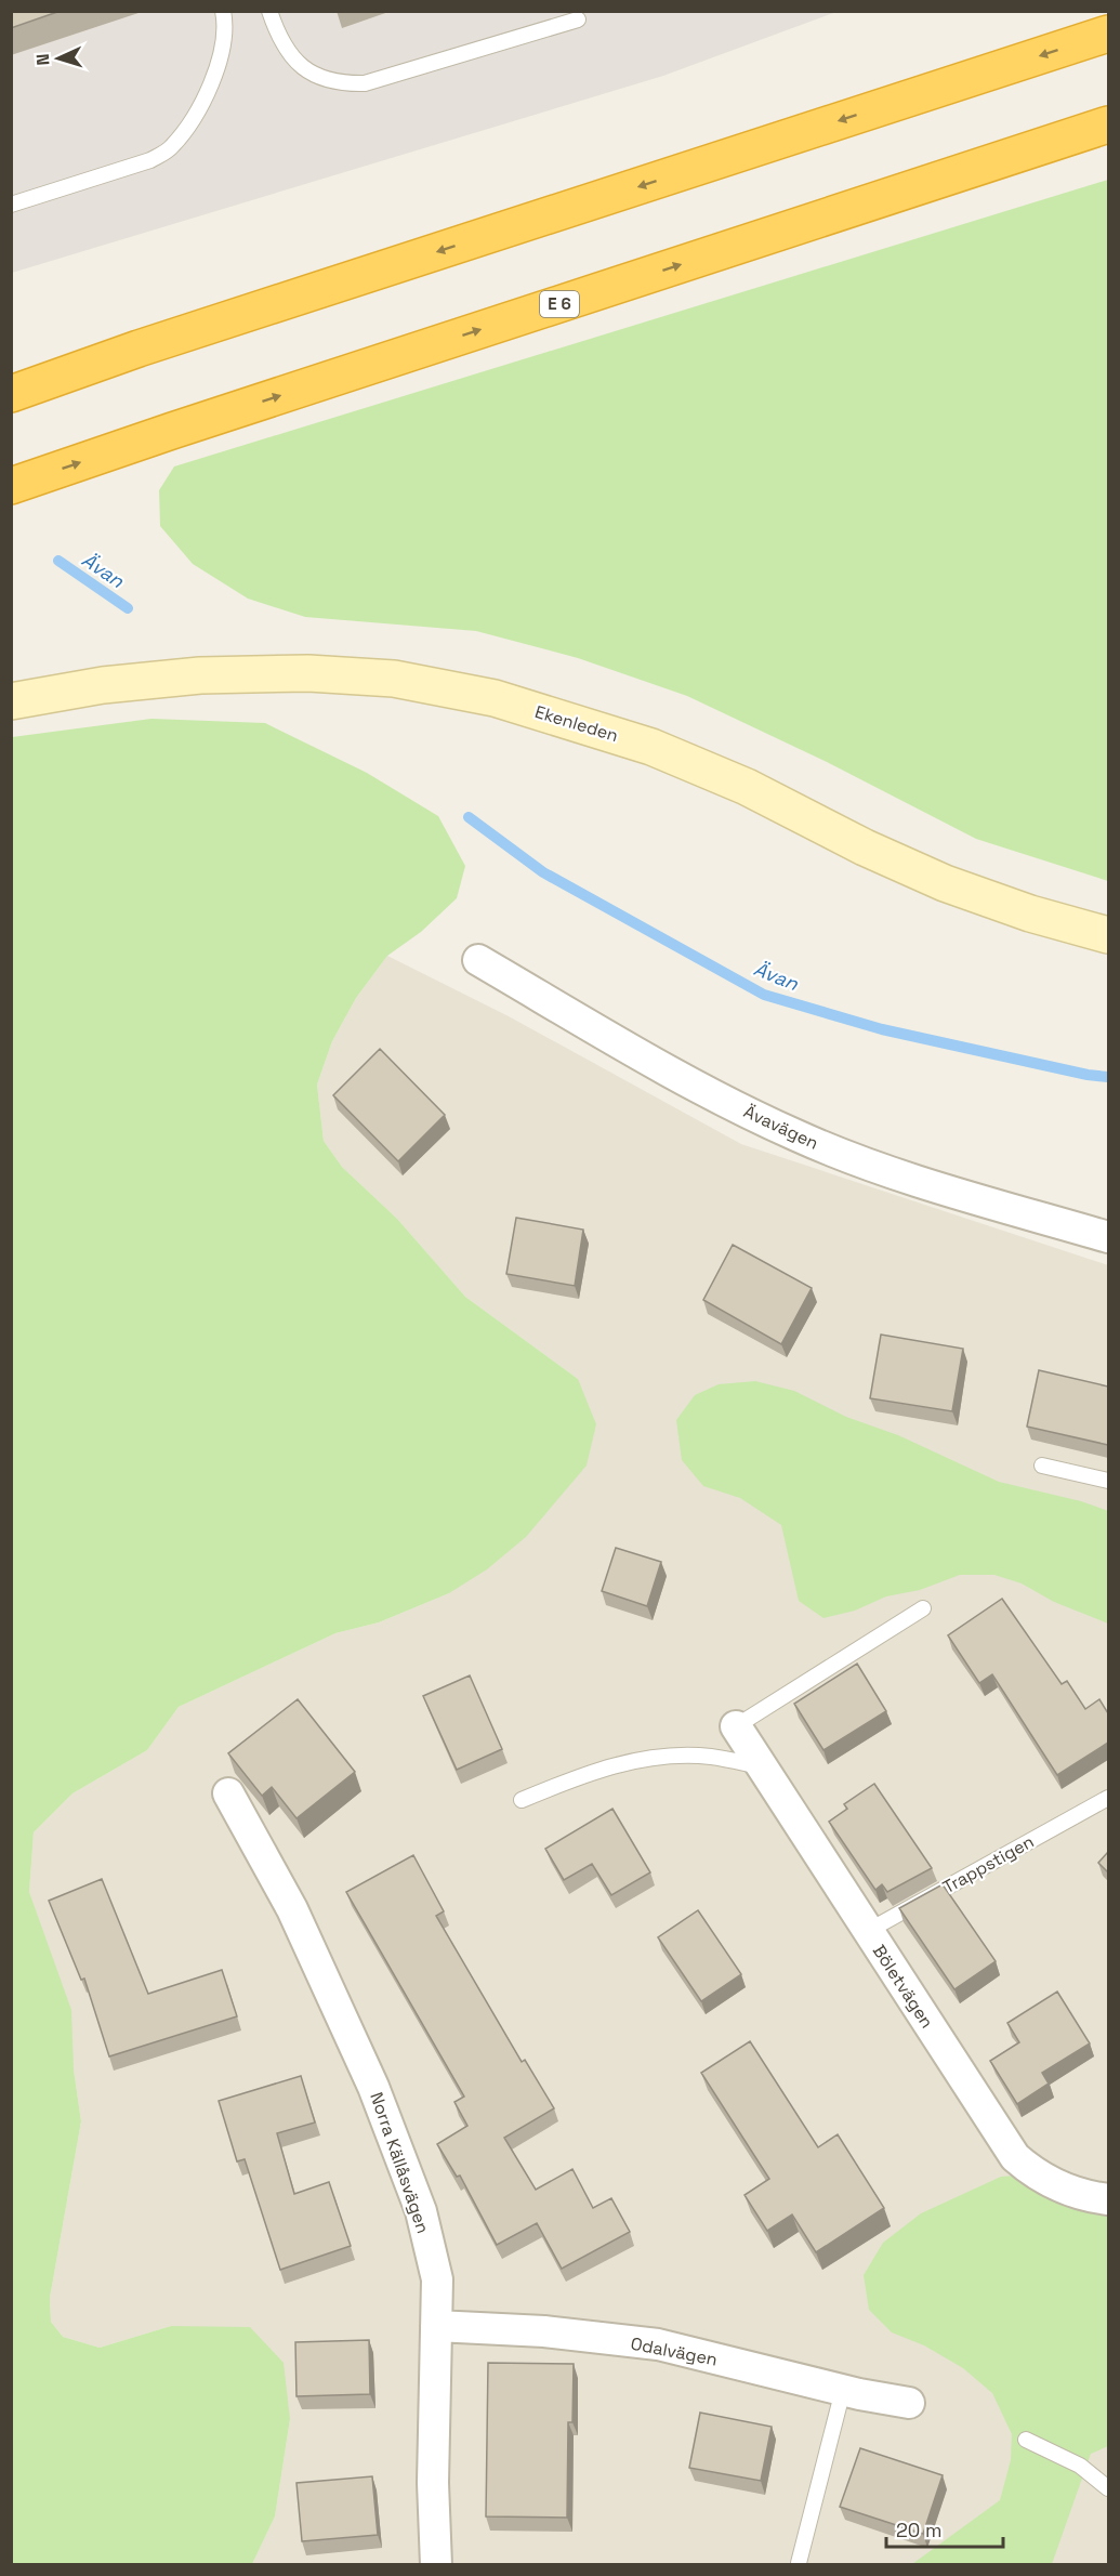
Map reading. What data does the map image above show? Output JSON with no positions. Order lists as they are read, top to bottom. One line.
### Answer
{"streets":{"highway":["E 6"],"street":["Ekenleden","Ävavägen","Böletvägen","Norra Källåsvägen","Odalvägen"],"lane":["Trappstigen"]},"crossings":[["Trappstigen","Böletvägen"],["Norra Källåsvägen","Odalvägen"]],"water":["Ävan"],"scale_bar":"20 m","north":"left"}
